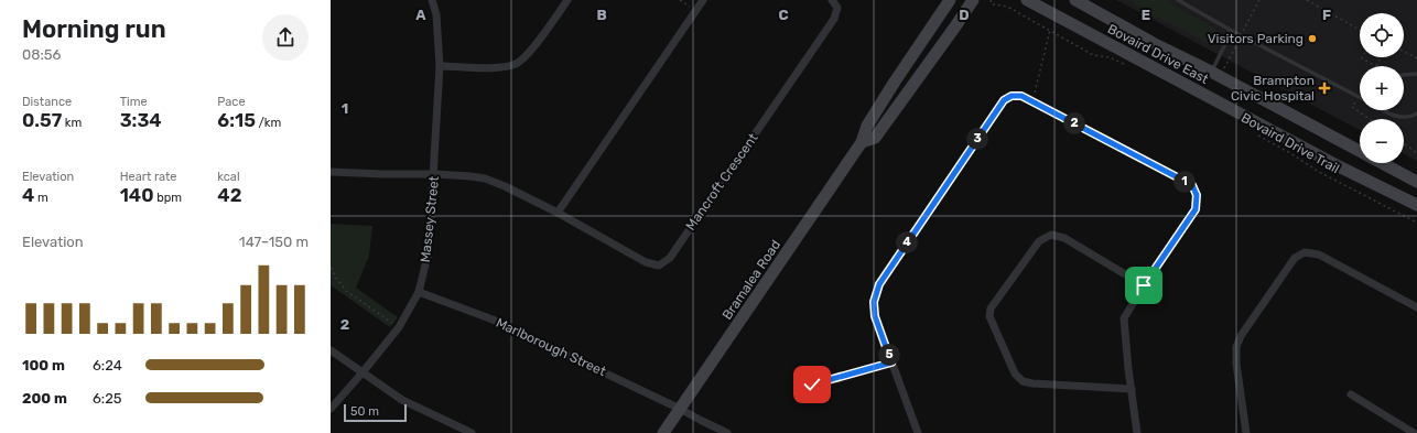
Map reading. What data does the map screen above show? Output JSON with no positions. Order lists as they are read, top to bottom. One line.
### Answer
{"streets":{"main road":["Bovaird Drive East","Bramalea Road"],"street":["Mancroft Crescent","Massey Street","Marlborough Street"],"path":["Bovaird Drive Trail"]},"crossings":[["Mancroft Crescent","Massey Street"],["Massey Street","Marlborough Street"],["Bramalea Road","Marlborough Street"]],"places":{"other":["Visitors Parking"],"health":["Brampton Civic Hospital"]},"scale_bar":"50 m","page":{"heading":["Morning run","08:56"],"map_buttons":["+","−"],"stats":[["Distance","0.57 km"],["Time","3:34"],["Pace","6:15 /km"],["Elevation","4 m"],["Heart rate","140 bpm"],["kcal","42"]],"pins":["2","3","1","4","5"],"chart":["Elevation","147–150 m"],"list":[{"name":"100 m","note":"6:24"},{"name":"200 m","note":"6:25"}],"scale":"50 m"},"grid":{"columns":["A","B","C","D","E","F"],"rows":["1","2"]}}
